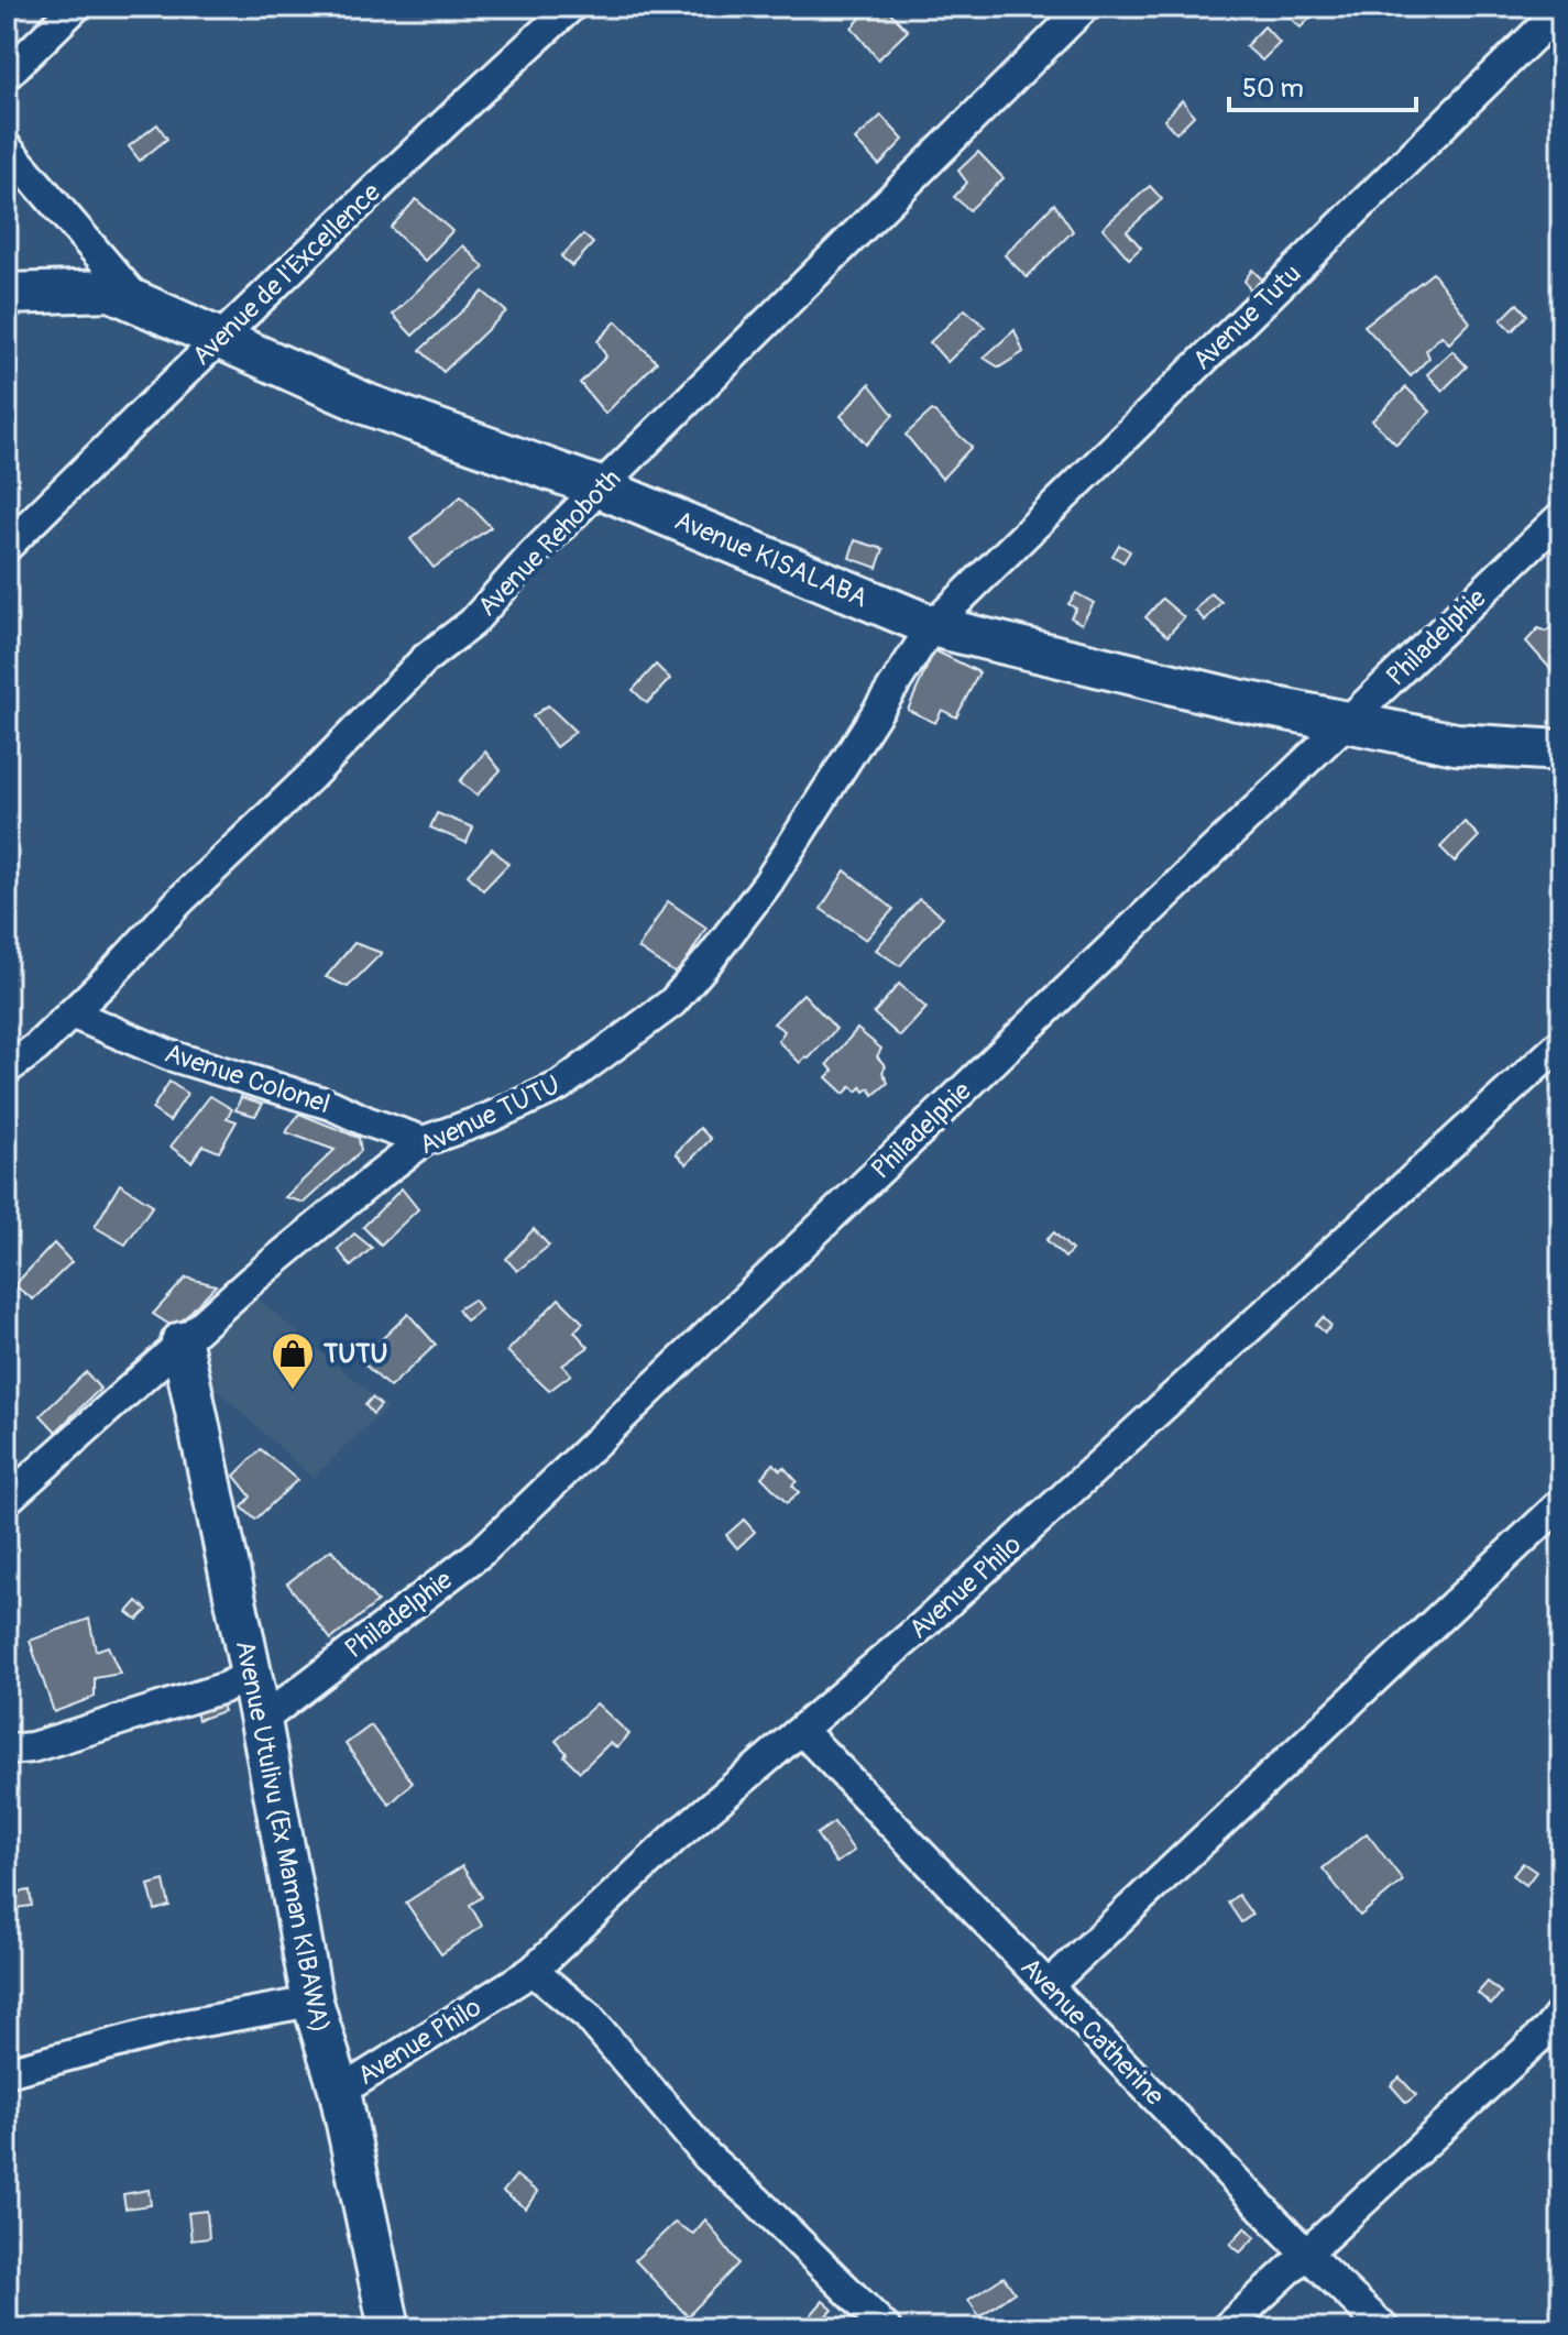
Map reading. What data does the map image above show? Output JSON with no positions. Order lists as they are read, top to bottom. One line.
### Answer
{"streets":{"street":["Avenue de l'Excellence","Avenue Tutu","Avenue Rehoboth","Avenue KISALABA","Philadelphie","Avenue Colonel","Avenue TUTU","Avenue Philo","Avenue Utulivu (Ex Maman KIBAWA)","Avenue Catherine"]},"crossings":[["Avenue de l'Excellence","Avenue KISALABA"],["Avenue Tutu","Avenue KISALABA"],["Avenue Tutu","Avenue TUTU"],["Avenue Rehoboth","Avenue KISALABA"],["Avenue Rehoboth","Avenue Colonel"],["Avenue KISALABA","Philadelphie"],["Avenue KISALABA","Avenue TUTU"],["Philadelphie","Avenue Utulivu (Ex Maman KIBAWA)"],["Avenue Colonel","Avenue TUTU"],["Avenue TUTU","Avenue Utulivu (Ex Maman KIBAWA)"],["Avenue Philo","Avenue Utulivu (Ex Maman KIBAWA)"],["Avenue Philo","Avenue Catherine"]],"places":{"shop":["TUTU"]},"scale_bar":"50 m"}
